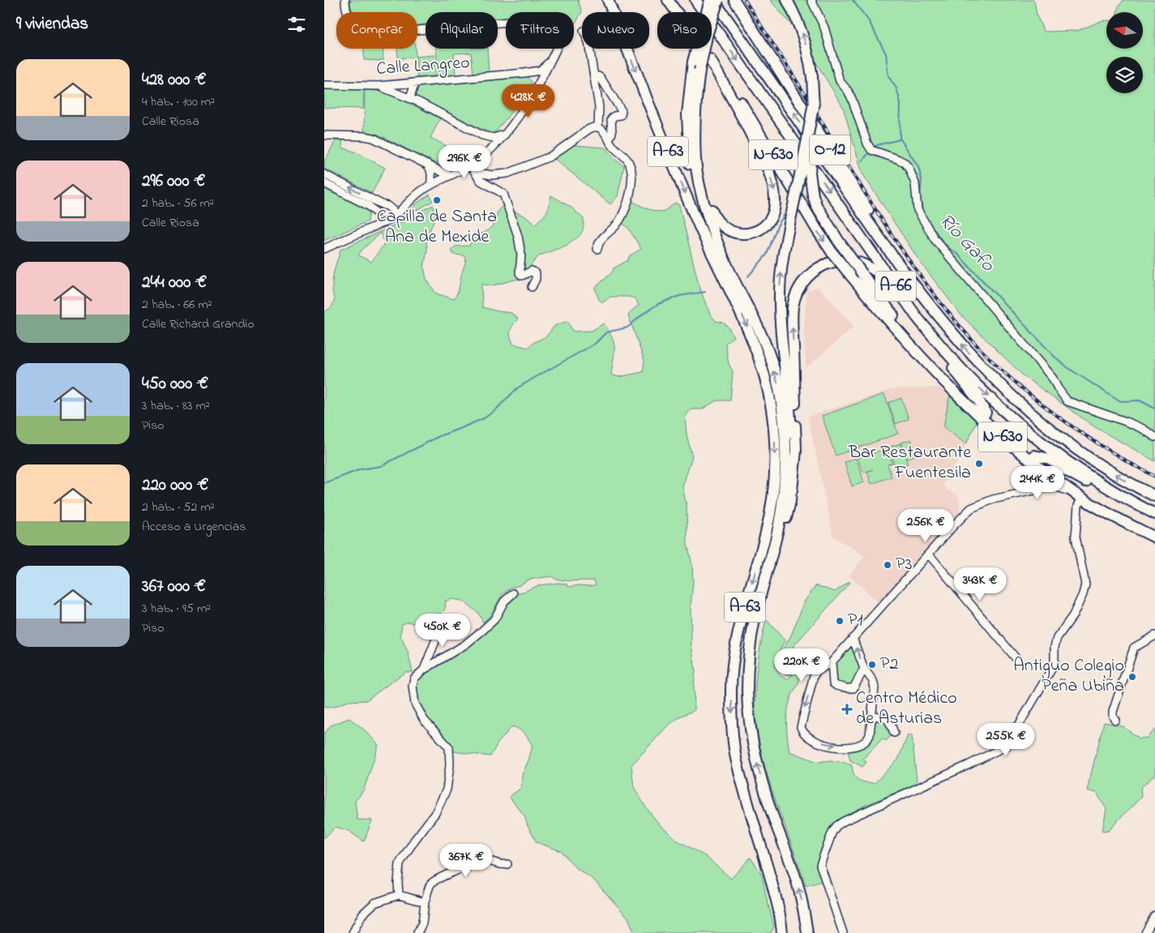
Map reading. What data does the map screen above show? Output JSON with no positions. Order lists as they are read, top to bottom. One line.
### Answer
{"streets":{"highway":["O-12","A-63","N-630","A-66"],"street":["Calle Langreo"]},"crossings":[["O-12","A-66"]],"water":["Río Gafo"],"places":{"other":["Capilla de Santa Ana de Mexide","Bar Restaurante Fuentesila","P3","P1","P2","Antiguo Colegio Peña Ubiña"],"health":["Centro Médico de Asturias"]},"north":"left","page":{"heading":"9 viviendas","chip":["Comprar","Alquilar","Filtros","Nuevo","Piso"],"list":[{"name":"428 000 €","note":"4 hab. · 100 m² · Calle Riosa"},{"name":"296 000 €","note":"2 hab. · 56 m² · Calle Riosa"},{"name":"244 000 €","note":"2 hab. · 66 m² · Calle Richard Grandío"},{"name":"450 000 €","note":"3 hab. · 83 m² · Piso"},{"name":"220 000 €","note":"2 hab. · 52 m² · Acceso a Urgencias"},{"name":"367 000 €","note":"3 hab. · 95 m² · Piso"}],"price":["428K €","296K €","244K €","256K €","343K €","450K €","220K €","255K €","367K €"]}}
